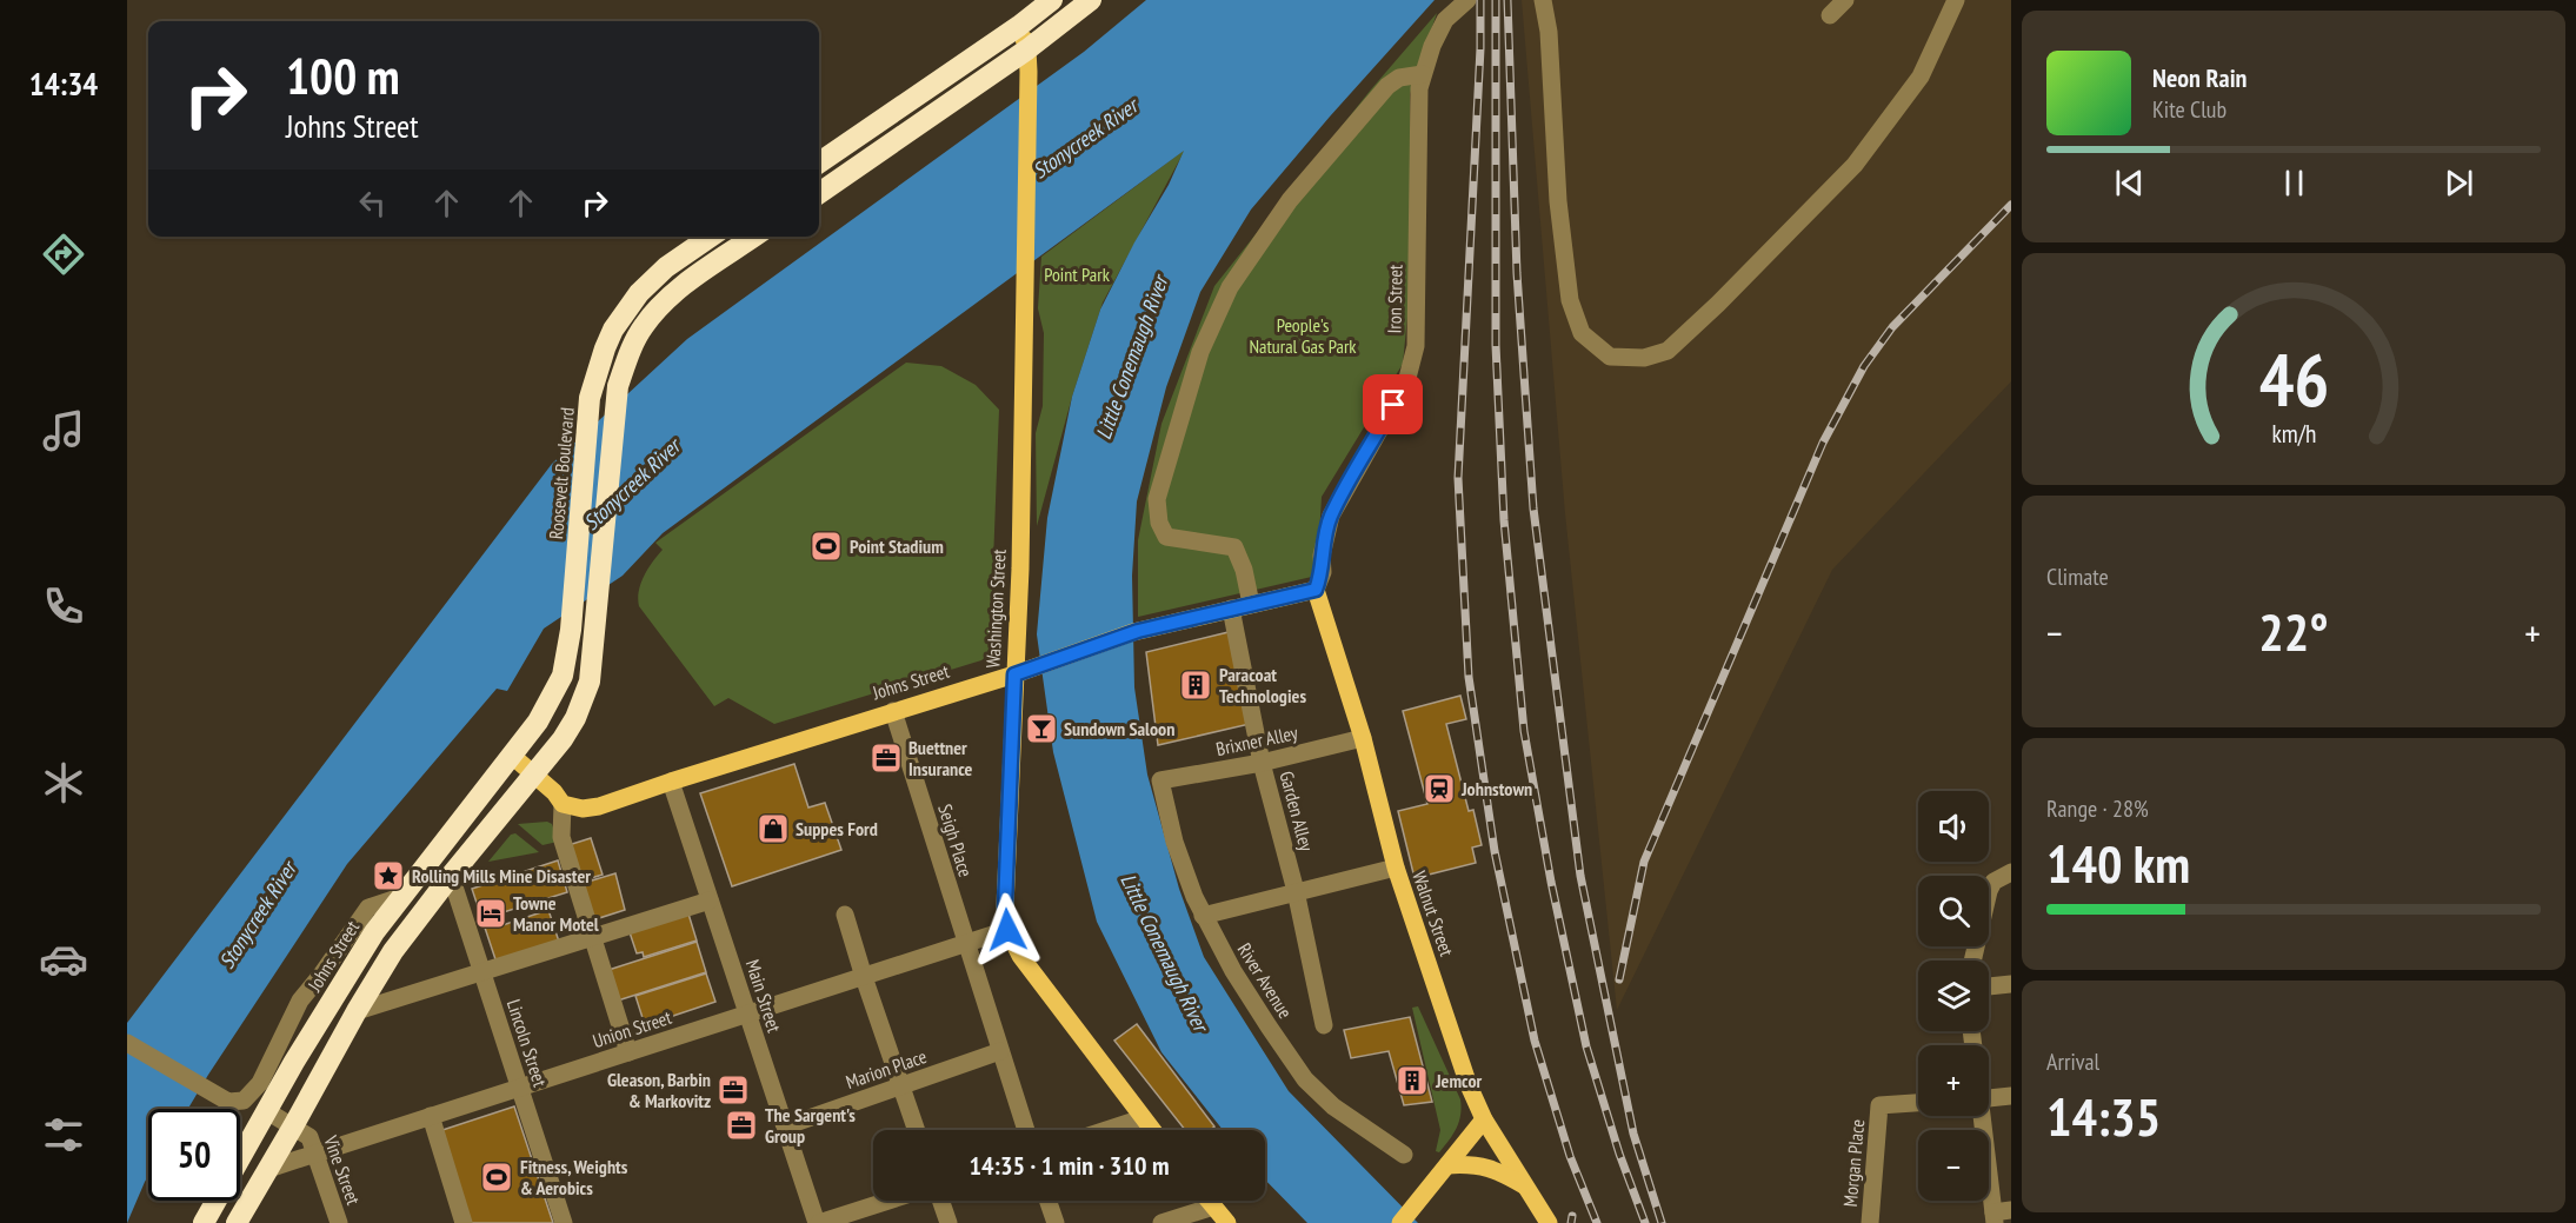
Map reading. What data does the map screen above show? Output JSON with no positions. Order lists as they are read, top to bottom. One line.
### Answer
{"streets":{"highway":["Roosevelt Boulevard","Johns Street"],"main road":["Washington Street","Walnut Street"],"street":["Iron Street","Brixner Alley","Garden Alley","Seigh Place","River Avenue","Main Street","Union Street","Lincoln Street","Marion Place","Morgan Place","Vine Street"]},"crossings":[["Iron Street","Johns Street"],["Iron Street","Walnut Street"],["Roosevelt Boulevard","Johns Street"],["Washington Street","Johns Street"],["Washington Street","Union Street"],["Johns Street","Garden Alley"],["Johns Street","Seigh Place"],["Johns Street","Walnut Street"],["Johns Street","Main Street"],["Johns Street","Vine Street"],["Brixner Alley","Garden Alley"],["Brixner Alley","Walnut Street"],["Brixner Alley","River Avenue"],["Seigh Place","Union Street"],["Seigh Place","Marion Place"],["Main Street","Union Street"],["Main Street","Marion Place"],["Union Street","Lincoln Street"],["Union Street","Vine Street"]],"water":["Stonycreek River","Little Conemaugh River"],"parks":["Point Park","People's Natural Gas Park"],"places":{"sports":["Point Stadium","Fitness, Weights & Aerobics"],"building":["Paracoat Technologies","Jemcor"],"bar":["Sundown Saloon"],"office":["Buettner Insurance","Gleason, Barbin & Markovitz","The Sargent's Group"],"station":["Johnstown"],"shop":["Suppes Ford"],"place":["Rolling Mills Mine Disaster"],"hotel":["Towne Manor Motel"]},"page":{"tabs":"14:34","turn":["100 m","Johns Street"],"song":["Neon Rain","Kite Club"],"tile":["Climate",["Range · 28%","140 km"],["Arrival","14:35"]],"heat":["−","22°","+"],"map_buttons":["+","−"],"limit":"50","trip":"14:35 · 1 min · 310 m","gauge":["46","km/h"]}}
